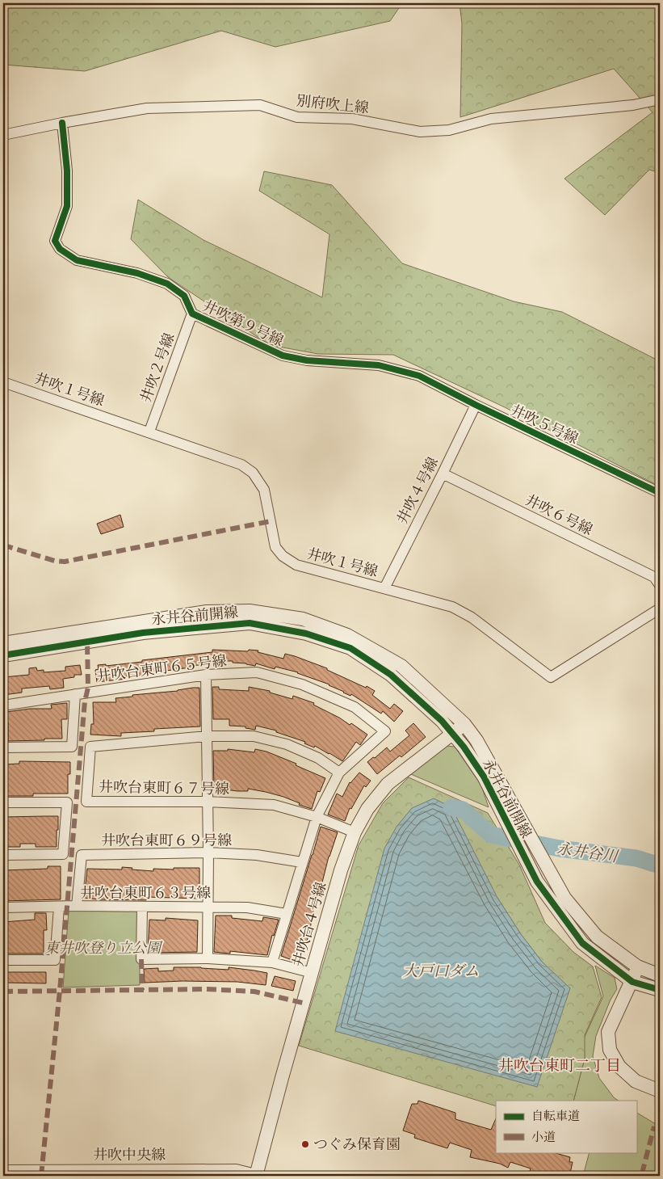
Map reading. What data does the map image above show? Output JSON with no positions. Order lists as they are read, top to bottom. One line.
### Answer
{"streets":{"street":["別府吹上線","井吹第９号線","井吹２号線","井吹１号線","井吹５号線","井吹４号線","井吹６号線","永井谷前開線","井吹台東町６５号線","井吹台東町６７号線","井吹台東町６９号線","井吹台東町６３号線","井吹台４号線","井吹中央線"]},"crossings":[["別府吹上線","井吹第９号線"],["井吹第９号線","井吹２号線"],["井吹第９号線","井吹５号線"],["井吹２号線","井吹１号線"],["井吹１号線","井吹４号線"],["井吹５号線","井吹４号線"],["井吹４号線","井吹６号線"],["永井谷前開線","井吹台４号線"],["井吹台東町６５号線","井吹台東町６７号線"],["井吹台東町６５号線","井吹台東町６９号線"],["井吹台東町６５号線","井吹台東町６３号線"],["井吹台東町６７号線","井吹台４号線"],["井吹台東町６９号線","井吹台東町６３号線"],["井吹台４号線","井吹中央線"]],"districts":["井吹台東町二丁目"],"water":["永井谷川","大戸口ダム"],"parks":["東井吹登り立公園"],"places":["つぐみ保育園"],"legend":["自転車道","小道"]}
